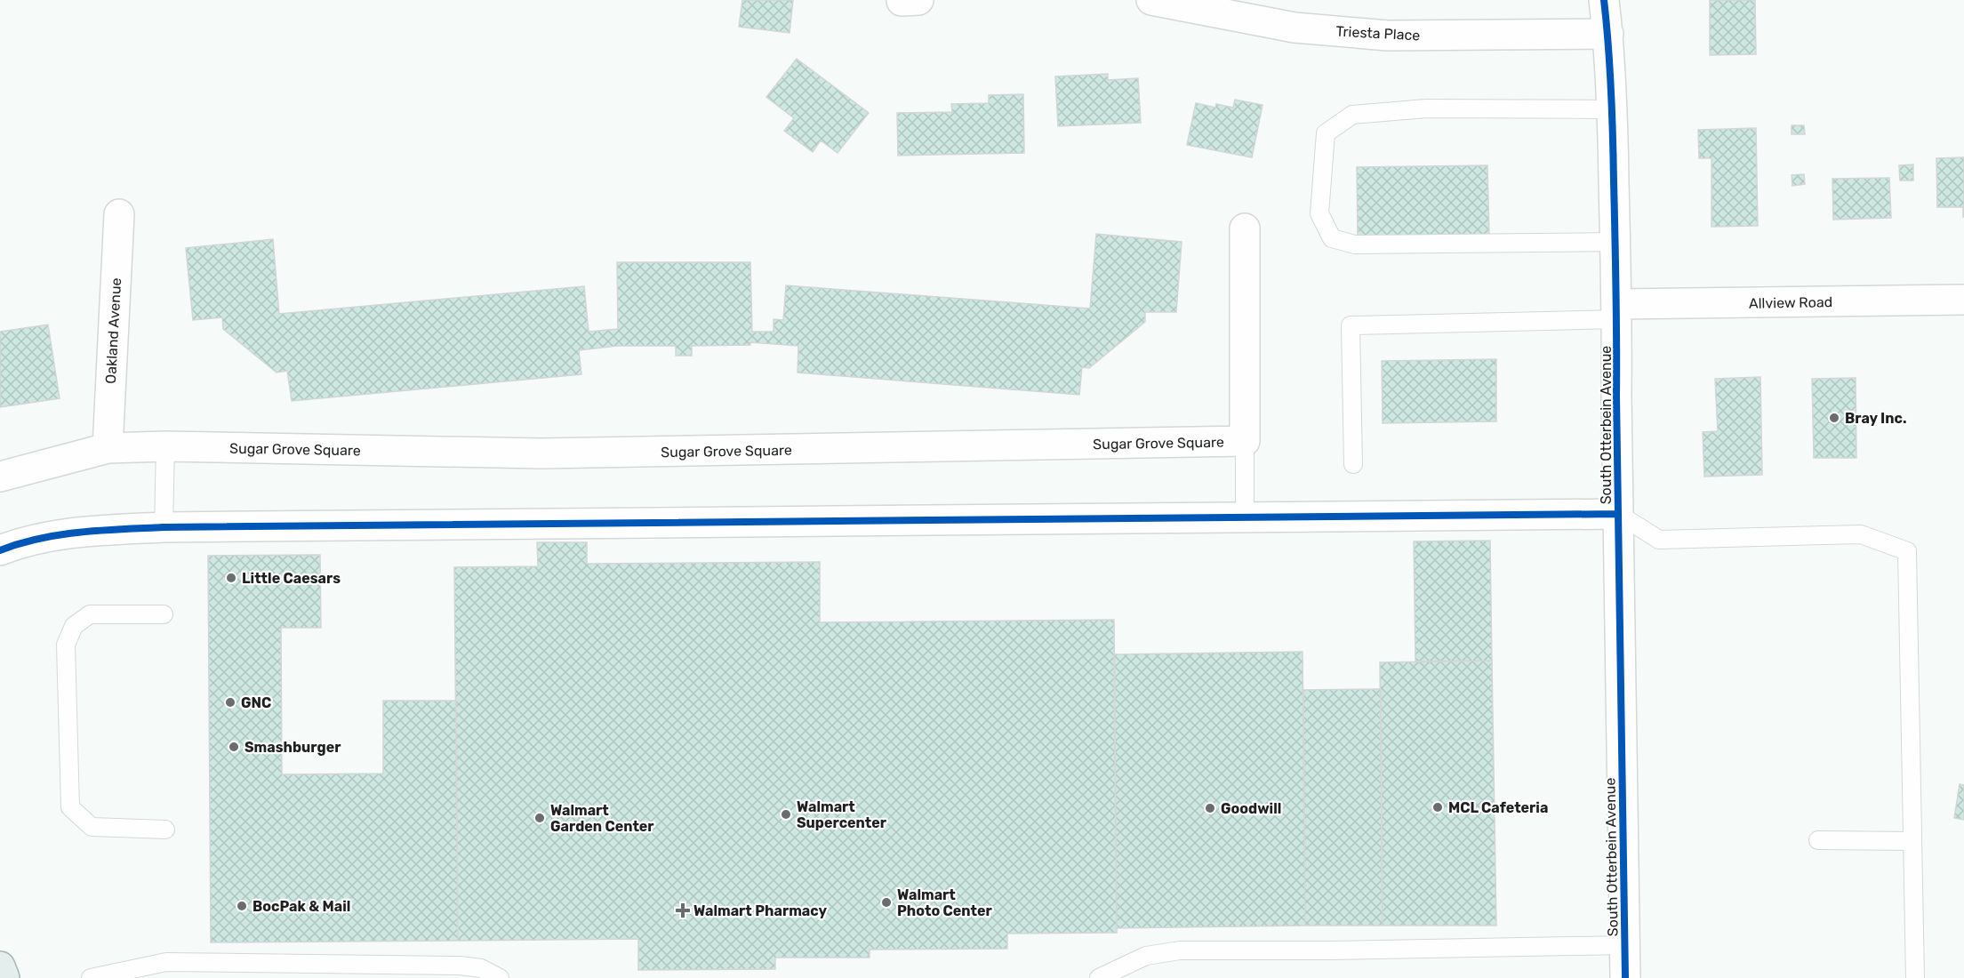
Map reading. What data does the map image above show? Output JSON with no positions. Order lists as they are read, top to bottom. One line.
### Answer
{"streets":{"street":["Triesta Place","Allview Road","Oakland Avenue","South Otterbein Avenue","Sugar Grove Square"]},"crossings":[["Triesta Place","South Otterbein Avenue"],["Allview Road","South Otterbein Avenue"],["Oakland Avenue","Sugar Grove Square"]],"places":{"other":["Bray Inc.","Little Caesars","GNC","Smashburger","MCL Cafeteria","Goodwill","Walmart Supercenter","Walmart Garden Center","Walmart Photo Center","BocPak & Mail"],"health":["Walmart Pharmacy"]}}
